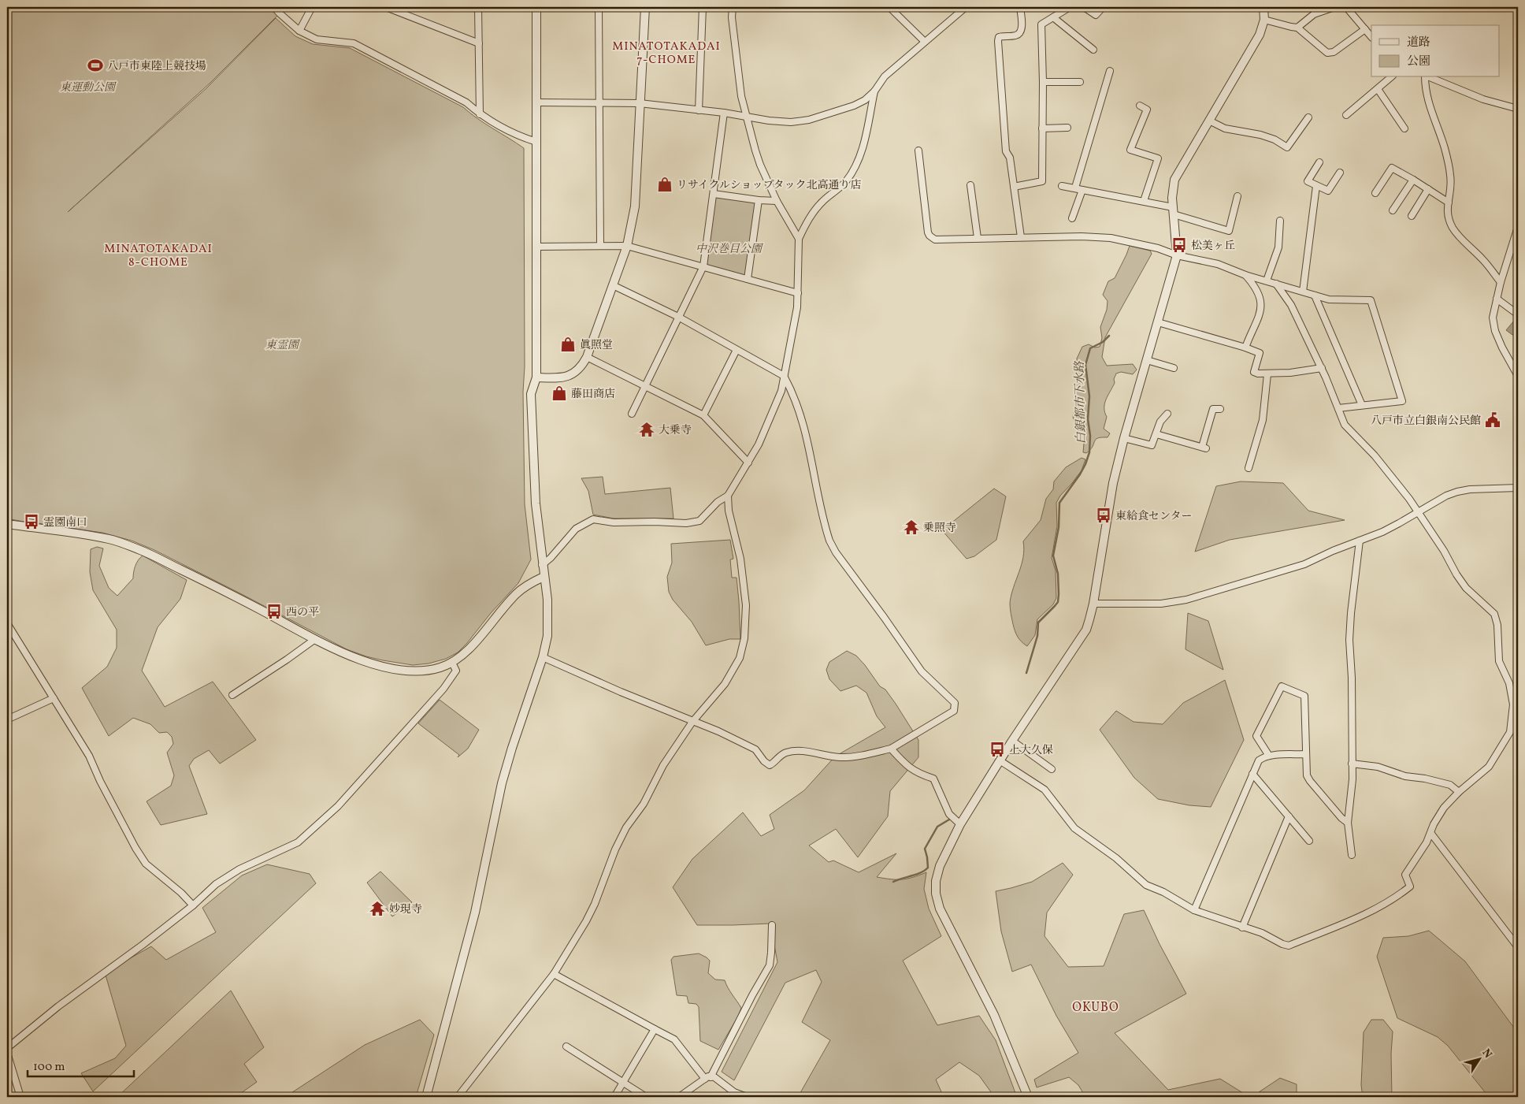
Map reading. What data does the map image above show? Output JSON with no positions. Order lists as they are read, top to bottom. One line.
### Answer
{"districts":["MINATOTAKADAI 7-CHOME","MINATOTAKADAI 8-CHOME","OKUBO"],"water":["白銀都市下水路"],"parks":["東運動公園","中沢巻目公園","東霊園"],"places":{"sports":["八戸市東陸上競技場"],"shop":["リサイクルショップタック北高通り店","眞照堂","藤田商店"],"bus stop":["松美ヶ丘","東給食センター","霊園南口","西の平","上大久保"],"public building":["八戸市立白銀南公民館"],"temple":["大乗寺","乗照寺","妙現寺"]},"legend":["道路","公園"],"scale_bar":"100 m","north":"top right"}
